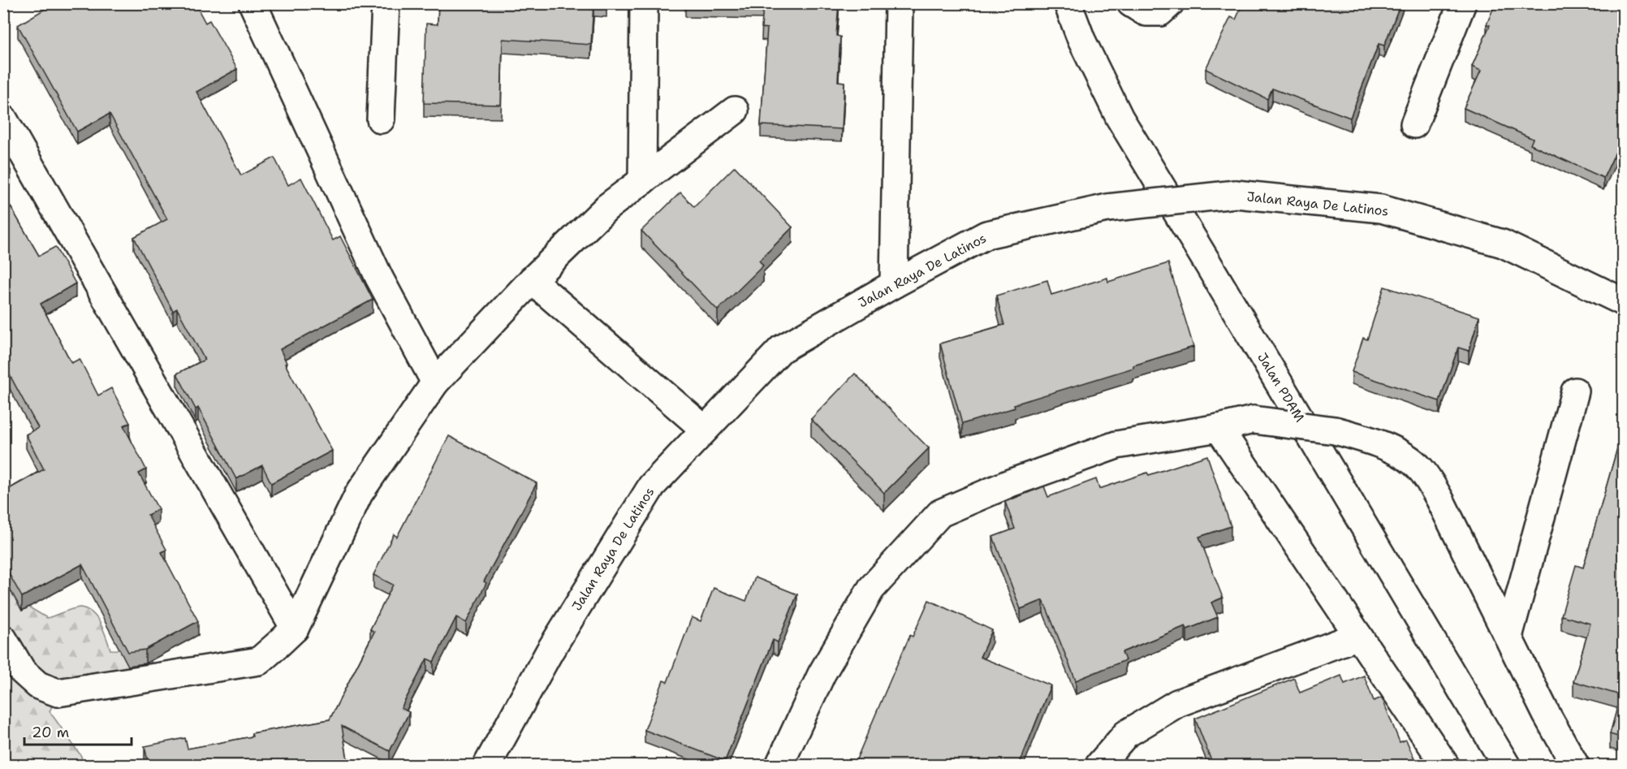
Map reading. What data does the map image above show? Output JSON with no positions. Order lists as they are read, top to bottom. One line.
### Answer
{"streets":{"street":["Jalan Raya De Latinos","Jalan PDAM"]},"scale_bar":"20 m"}
